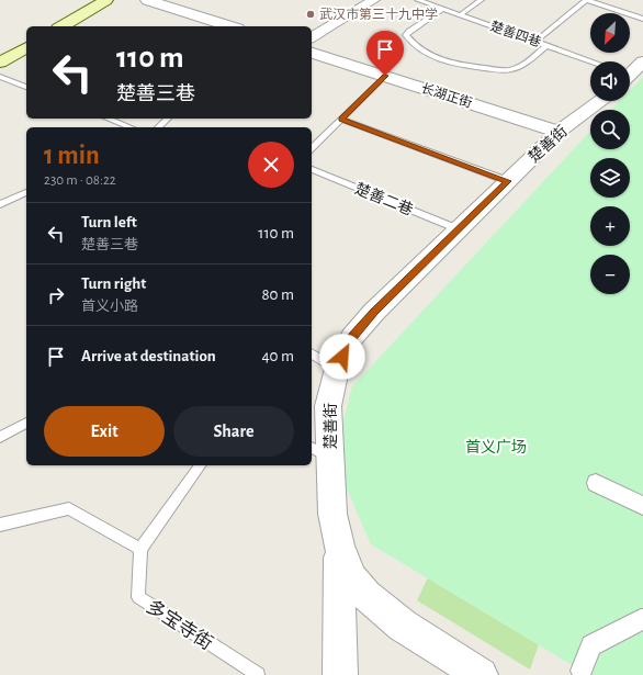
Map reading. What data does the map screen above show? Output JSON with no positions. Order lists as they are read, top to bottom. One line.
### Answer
{"streets":{"street":["长湖正街","楚善街"],"lane":["楚善四巷","楚善二巷","多宝寺街"]},"crossings":[["长湖正街","楚善街"],["楚善街","楚善二巷"]],"parks":["首义广场"],"places":["武汉市第三十九中学"],"north":"bottom left","page":{"map_buttons":["+","−"],"turn":["110 m","楚善三巷"],"heading":["1 min","230 m · 08:22"],"list":[{"name":"Turn left","note":"楚善三巷","value":"110 m"},{"name":"Turn right","note":"首义小路","value":"80 m"},{"name":"Arrive at destination","value":"40 m"}],"buttons":["Exit","Share"]}}
